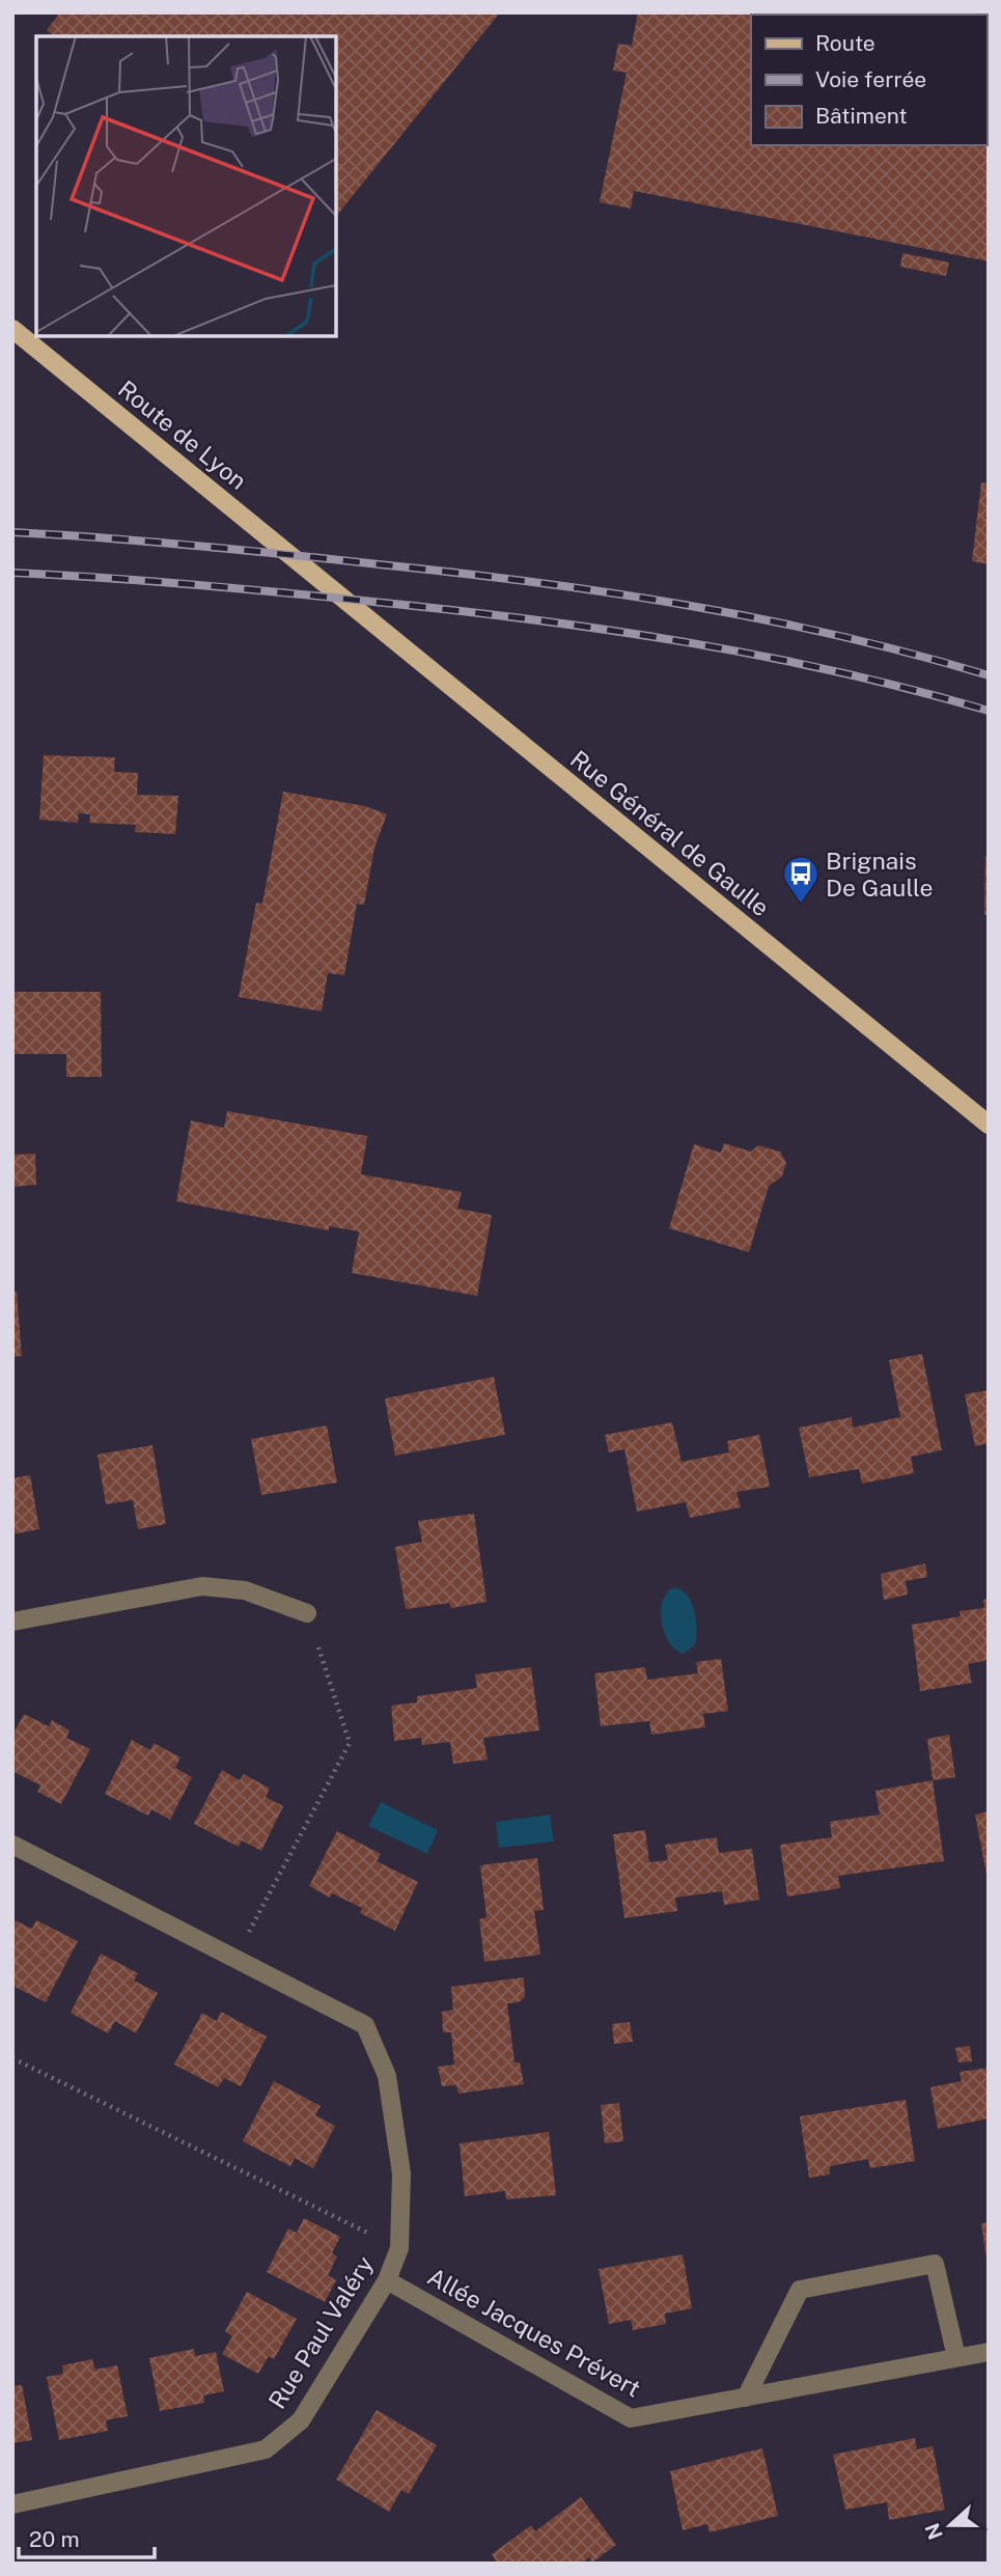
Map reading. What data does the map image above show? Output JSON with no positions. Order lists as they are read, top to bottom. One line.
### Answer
{"streets":{"main road":["Route de Lyon","Rue Général de Gaulle"],"street":["Rue Paul Valéry","Allée Jacques Prévert"]},"crossings":[["Route de Lyon","Rue Général de Gaulle"],["Rue Paul Valéry","Allée Jacques Prévert"]],"places":{"bus stop":["Brignais De Gaulle"]},"legend":["Route","Voie ferrée","Bâtiment"],"scale_bar":"20 m","north":"left"}
